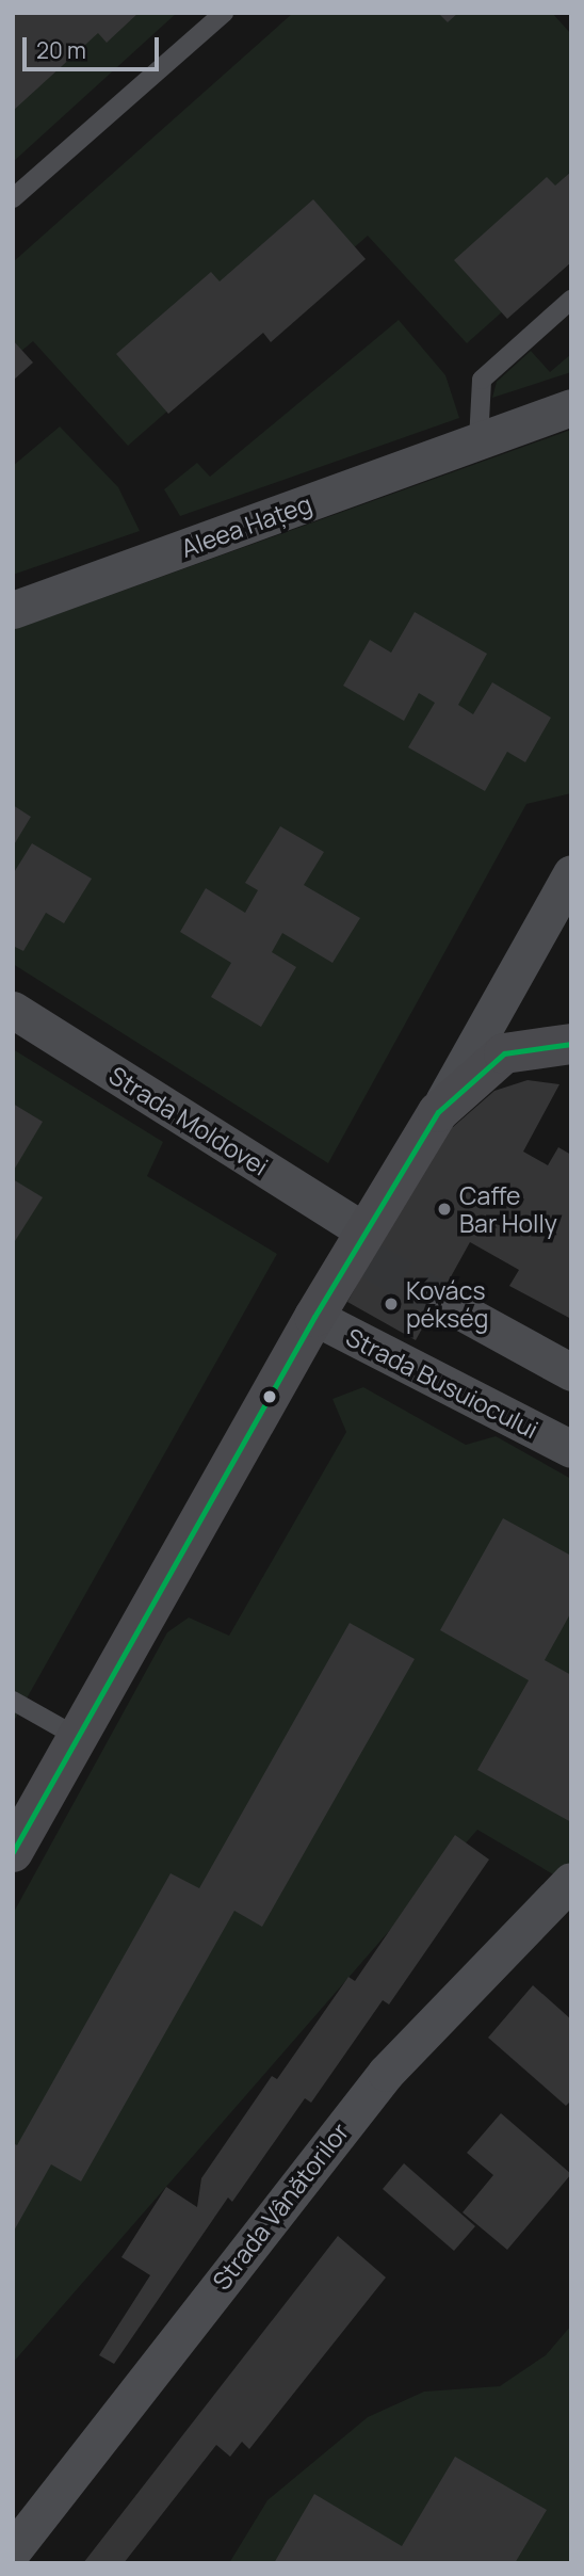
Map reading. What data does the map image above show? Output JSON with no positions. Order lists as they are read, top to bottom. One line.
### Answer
{"streets":{"street":["Aleea Hațeg","Strada Moldovei","Strada Busuiocului","Strada Vânătorilor"]},"places":["Caffe Bar Holly","Kovács pékség"],"scale_bar":"20 m"}
